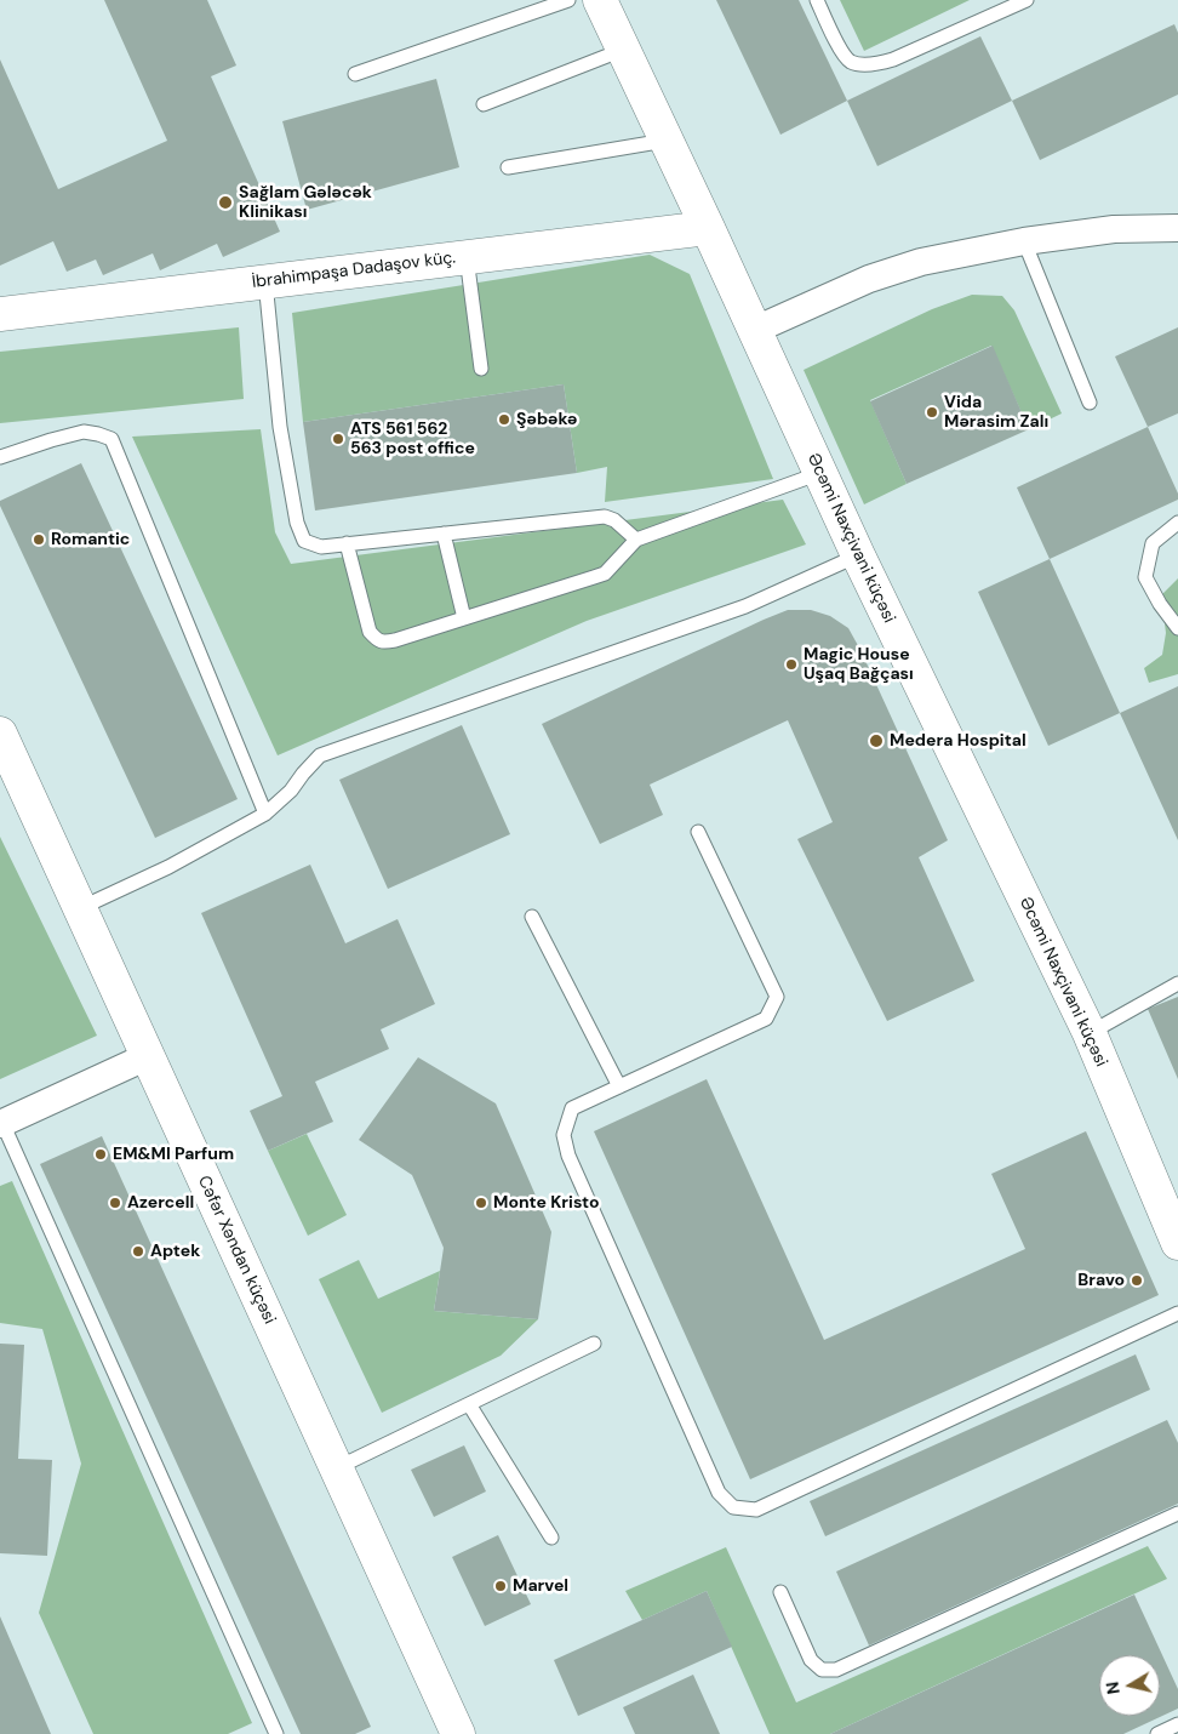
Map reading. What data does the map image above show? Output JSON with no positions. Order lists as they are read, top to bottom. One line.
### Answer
{"streets":{"street":["İbrahimpaşa Dadaşov küç.","Əcəmi Naxçivani küçəsi","Cəfər Xəndan küçəsi"]},"crossings":[["İbrahimpaşa Dadaşov küç.","Əcəmi Naxçivani küçəsi"]],"places":["Sağlam Gələcək Klinikası","Vida Mərasim Zalı","Şəbəkə","ATS 561 562 563 post office","Romantic","Magic House Uşaq Bağçası","Medera Hospital","EM&MI Parfum","Azercell","Monte Kristo","Aptek","Bravo","Marvel"],"north":"left"}
